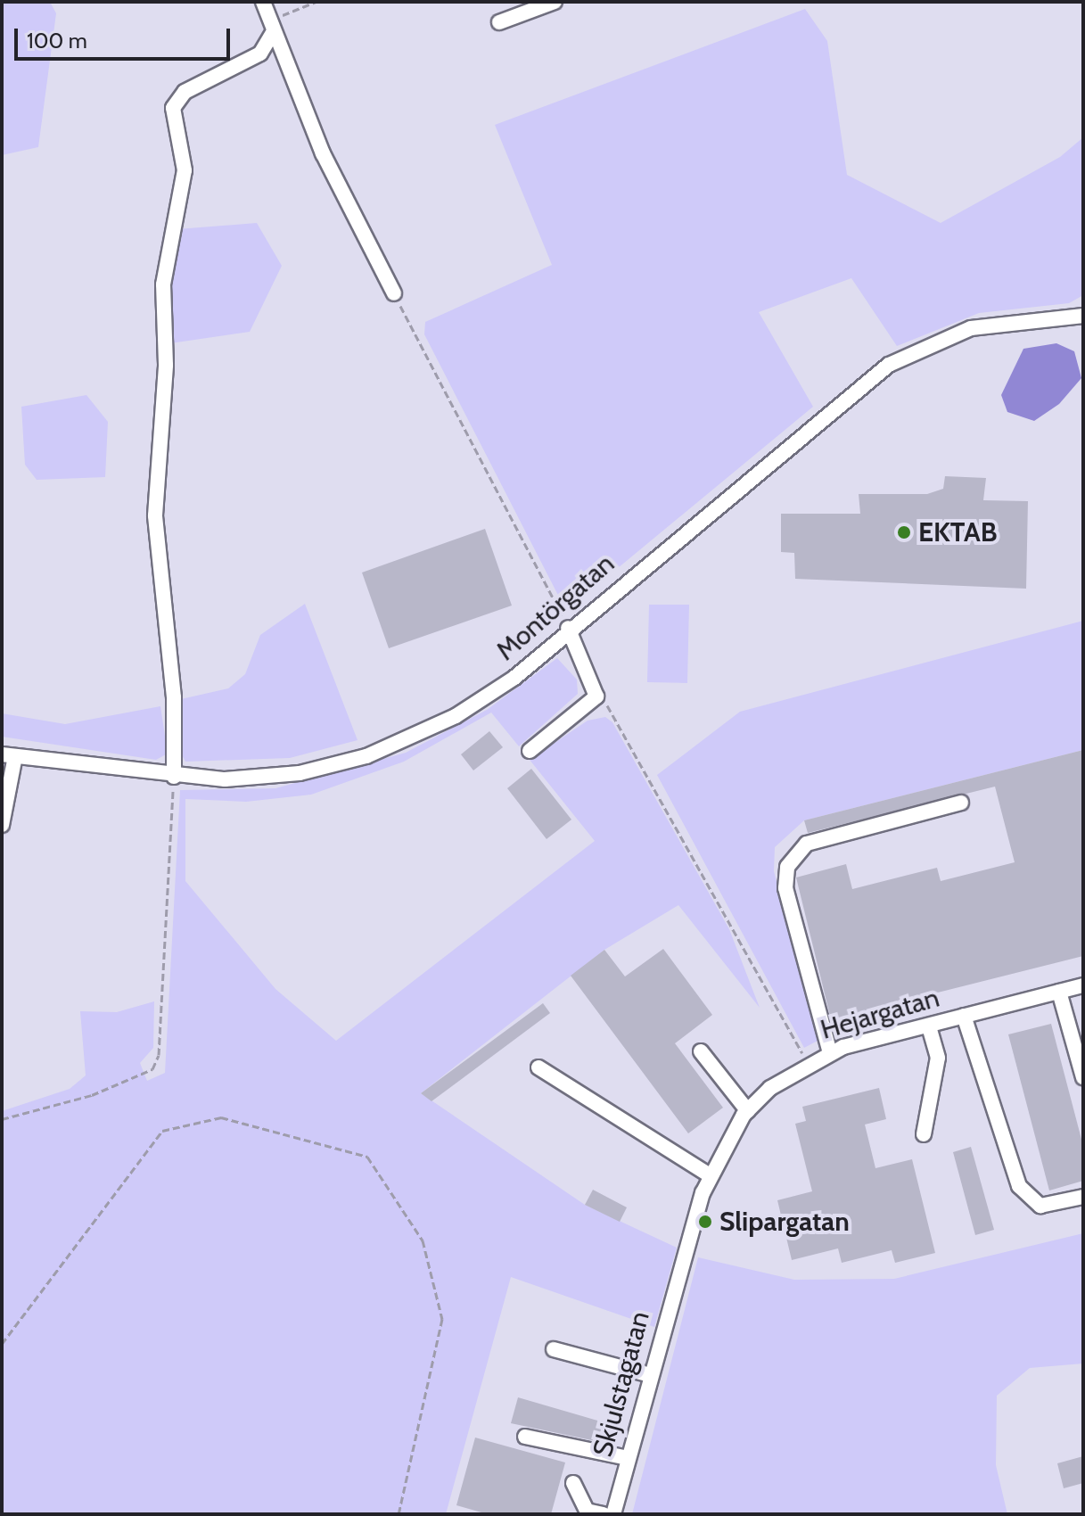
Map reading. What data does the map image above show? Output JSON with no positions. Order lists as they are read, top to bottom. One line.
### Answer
{"streets":{"street":["Montörgatan","Hejargatan","Skjulstagatan"]},"crossings":[["Hejargatan","Skjulstagatan"]],"places":["EKTAB","Slipargatan"],"scale_bar":"100 m"}
